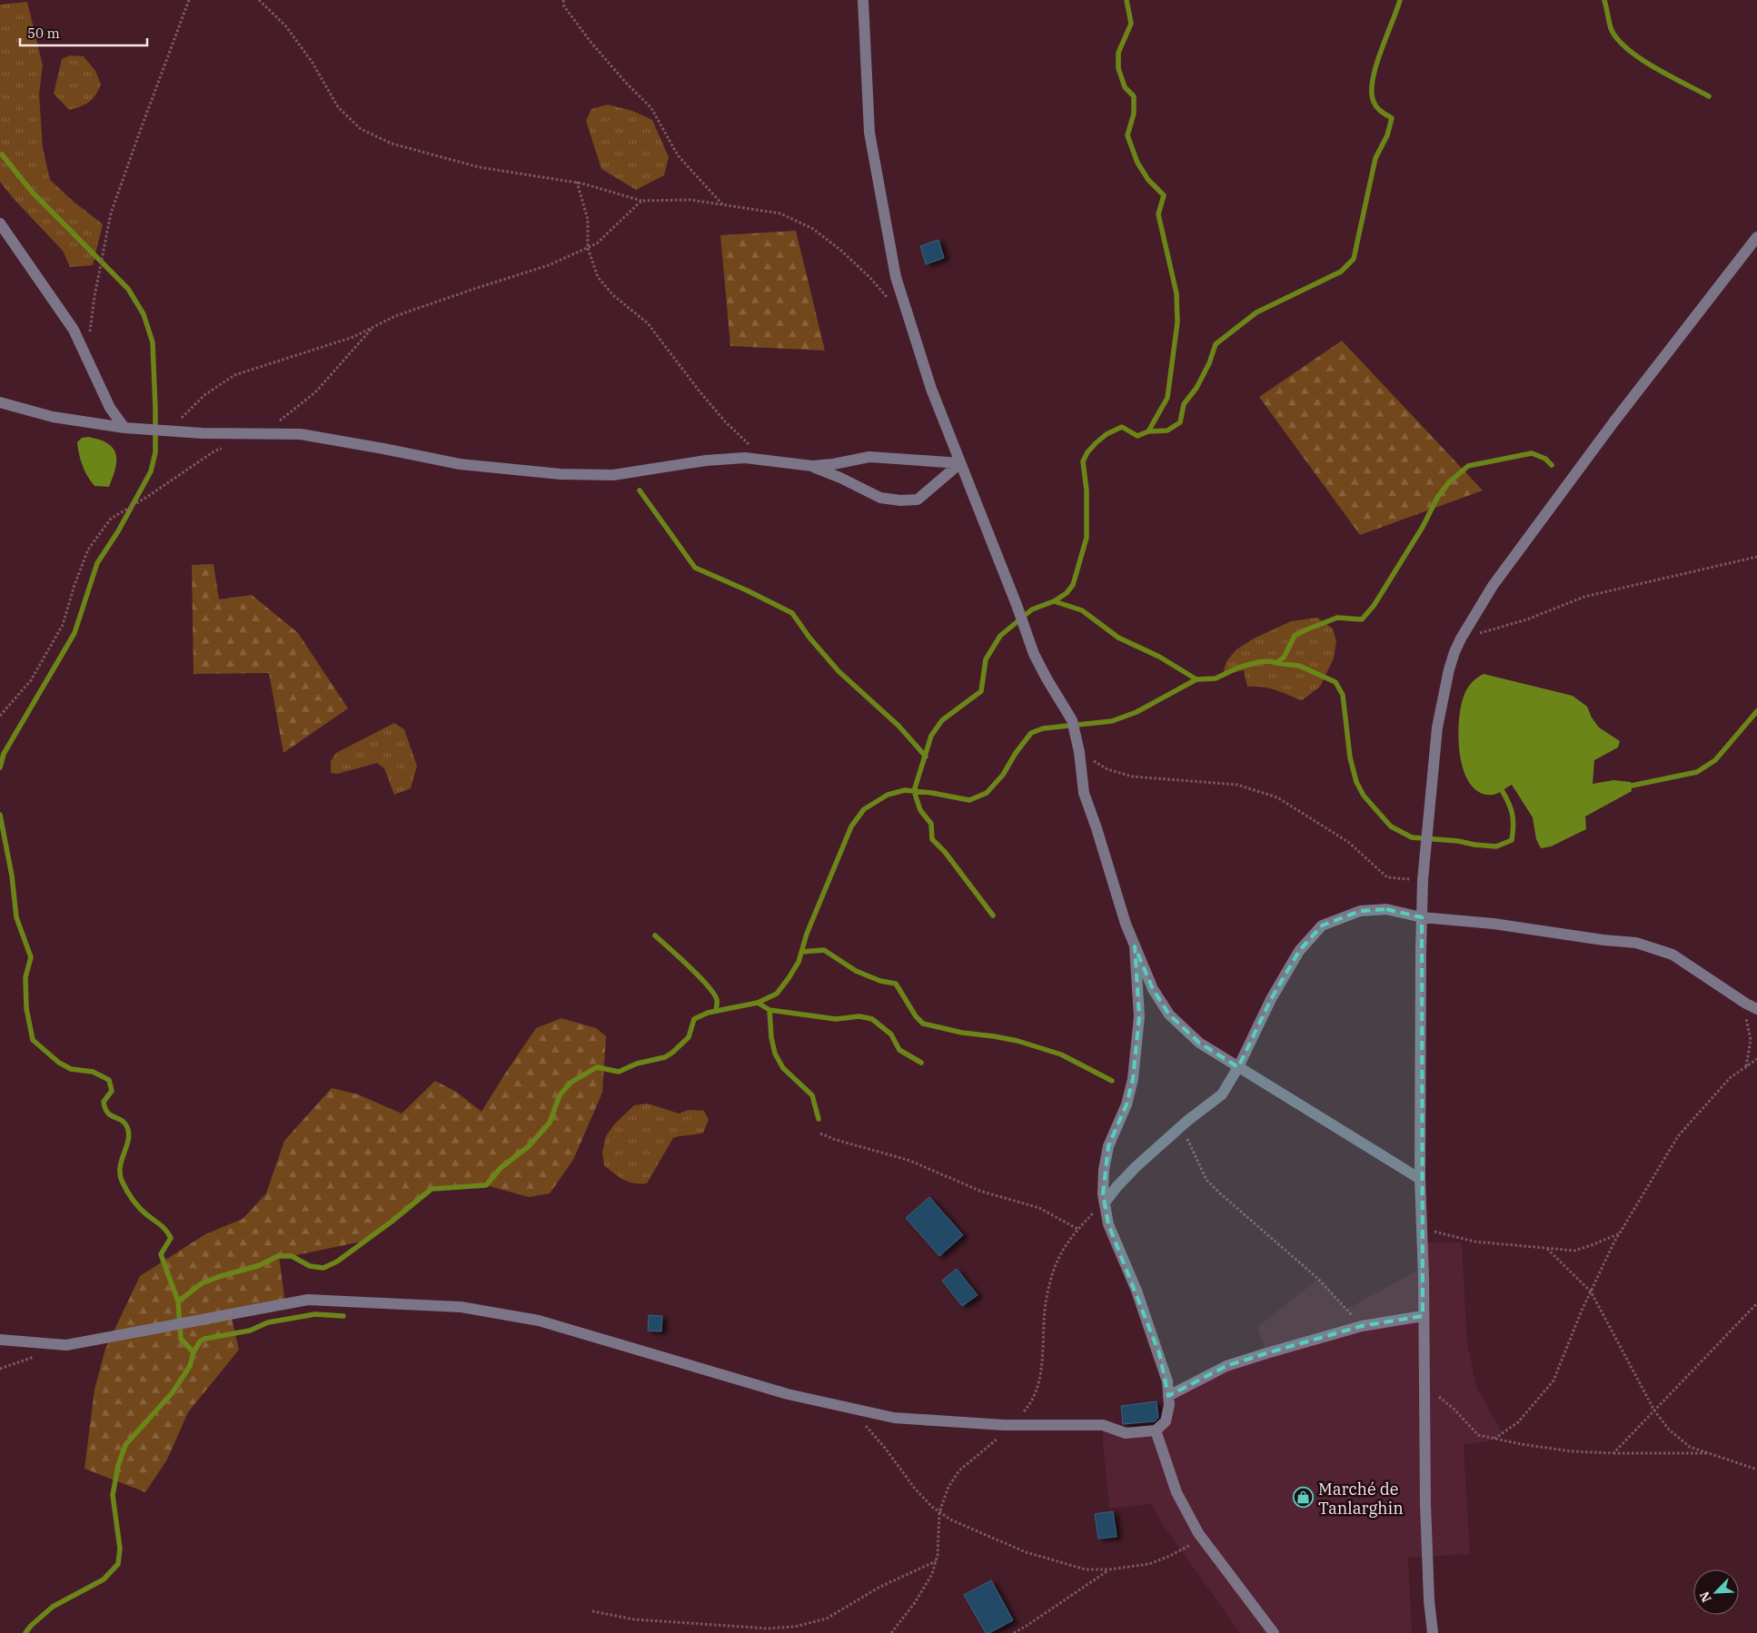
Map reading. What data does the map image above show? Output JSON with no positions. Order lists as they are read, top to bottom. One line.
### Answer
{"places":{"shop":["Marché de Tanlarghin"]},"scale_bar":"50 m","north":"bottom left"}
